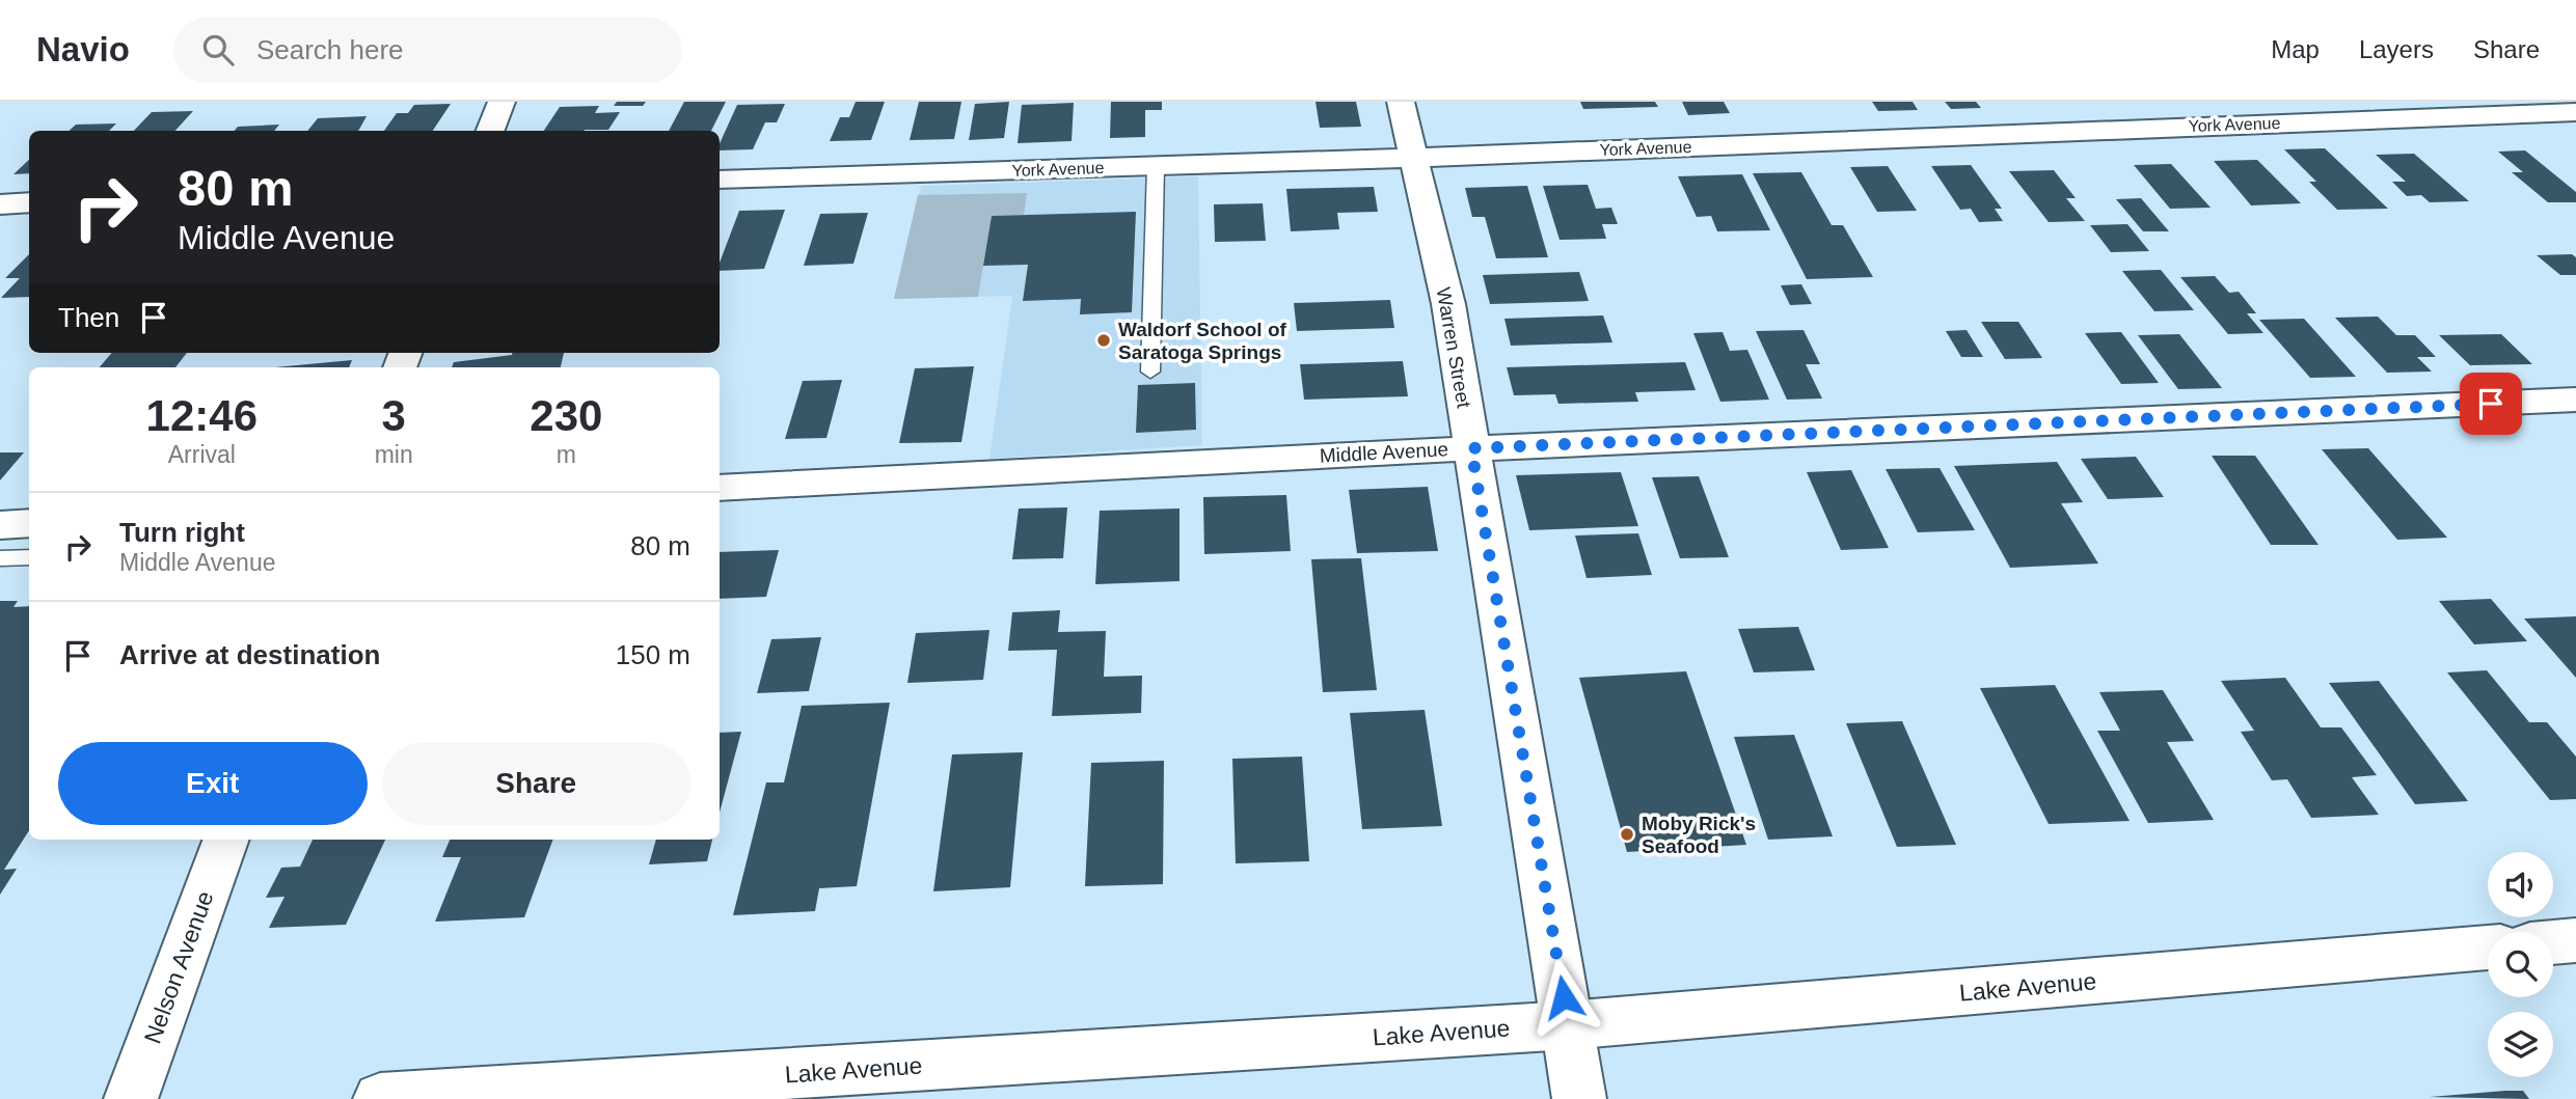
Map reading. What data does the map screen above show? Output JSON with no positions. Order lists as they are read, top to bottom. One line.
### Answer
{"streets":{"street":["York Avenue","Warren Street","Middle Avenue","Nelson Avenue","Lake Avenue"]},"crossings":[["York Avenue","Warren Street"],["Warren Street","Middle Avenue"],["Warren Street","Lake Avenue"]],"places":["Waldorf School of Saratoga Springs","Moby Rick's Seafood"],"page":{"header":"Navio","search":"Search here","nav":["Map","Layers","Share"],"turn":["80 m","Middle Avenue"],"then":"Then","eta":["12:46","Arrival","3","min","230","m"],"list":[{"name":"Turn right","note":"Middle Avenue","value":"80 m"},{"name":"Arrive at destination","value":"150 m"}],"buttons":["Exit","Share"]}}
